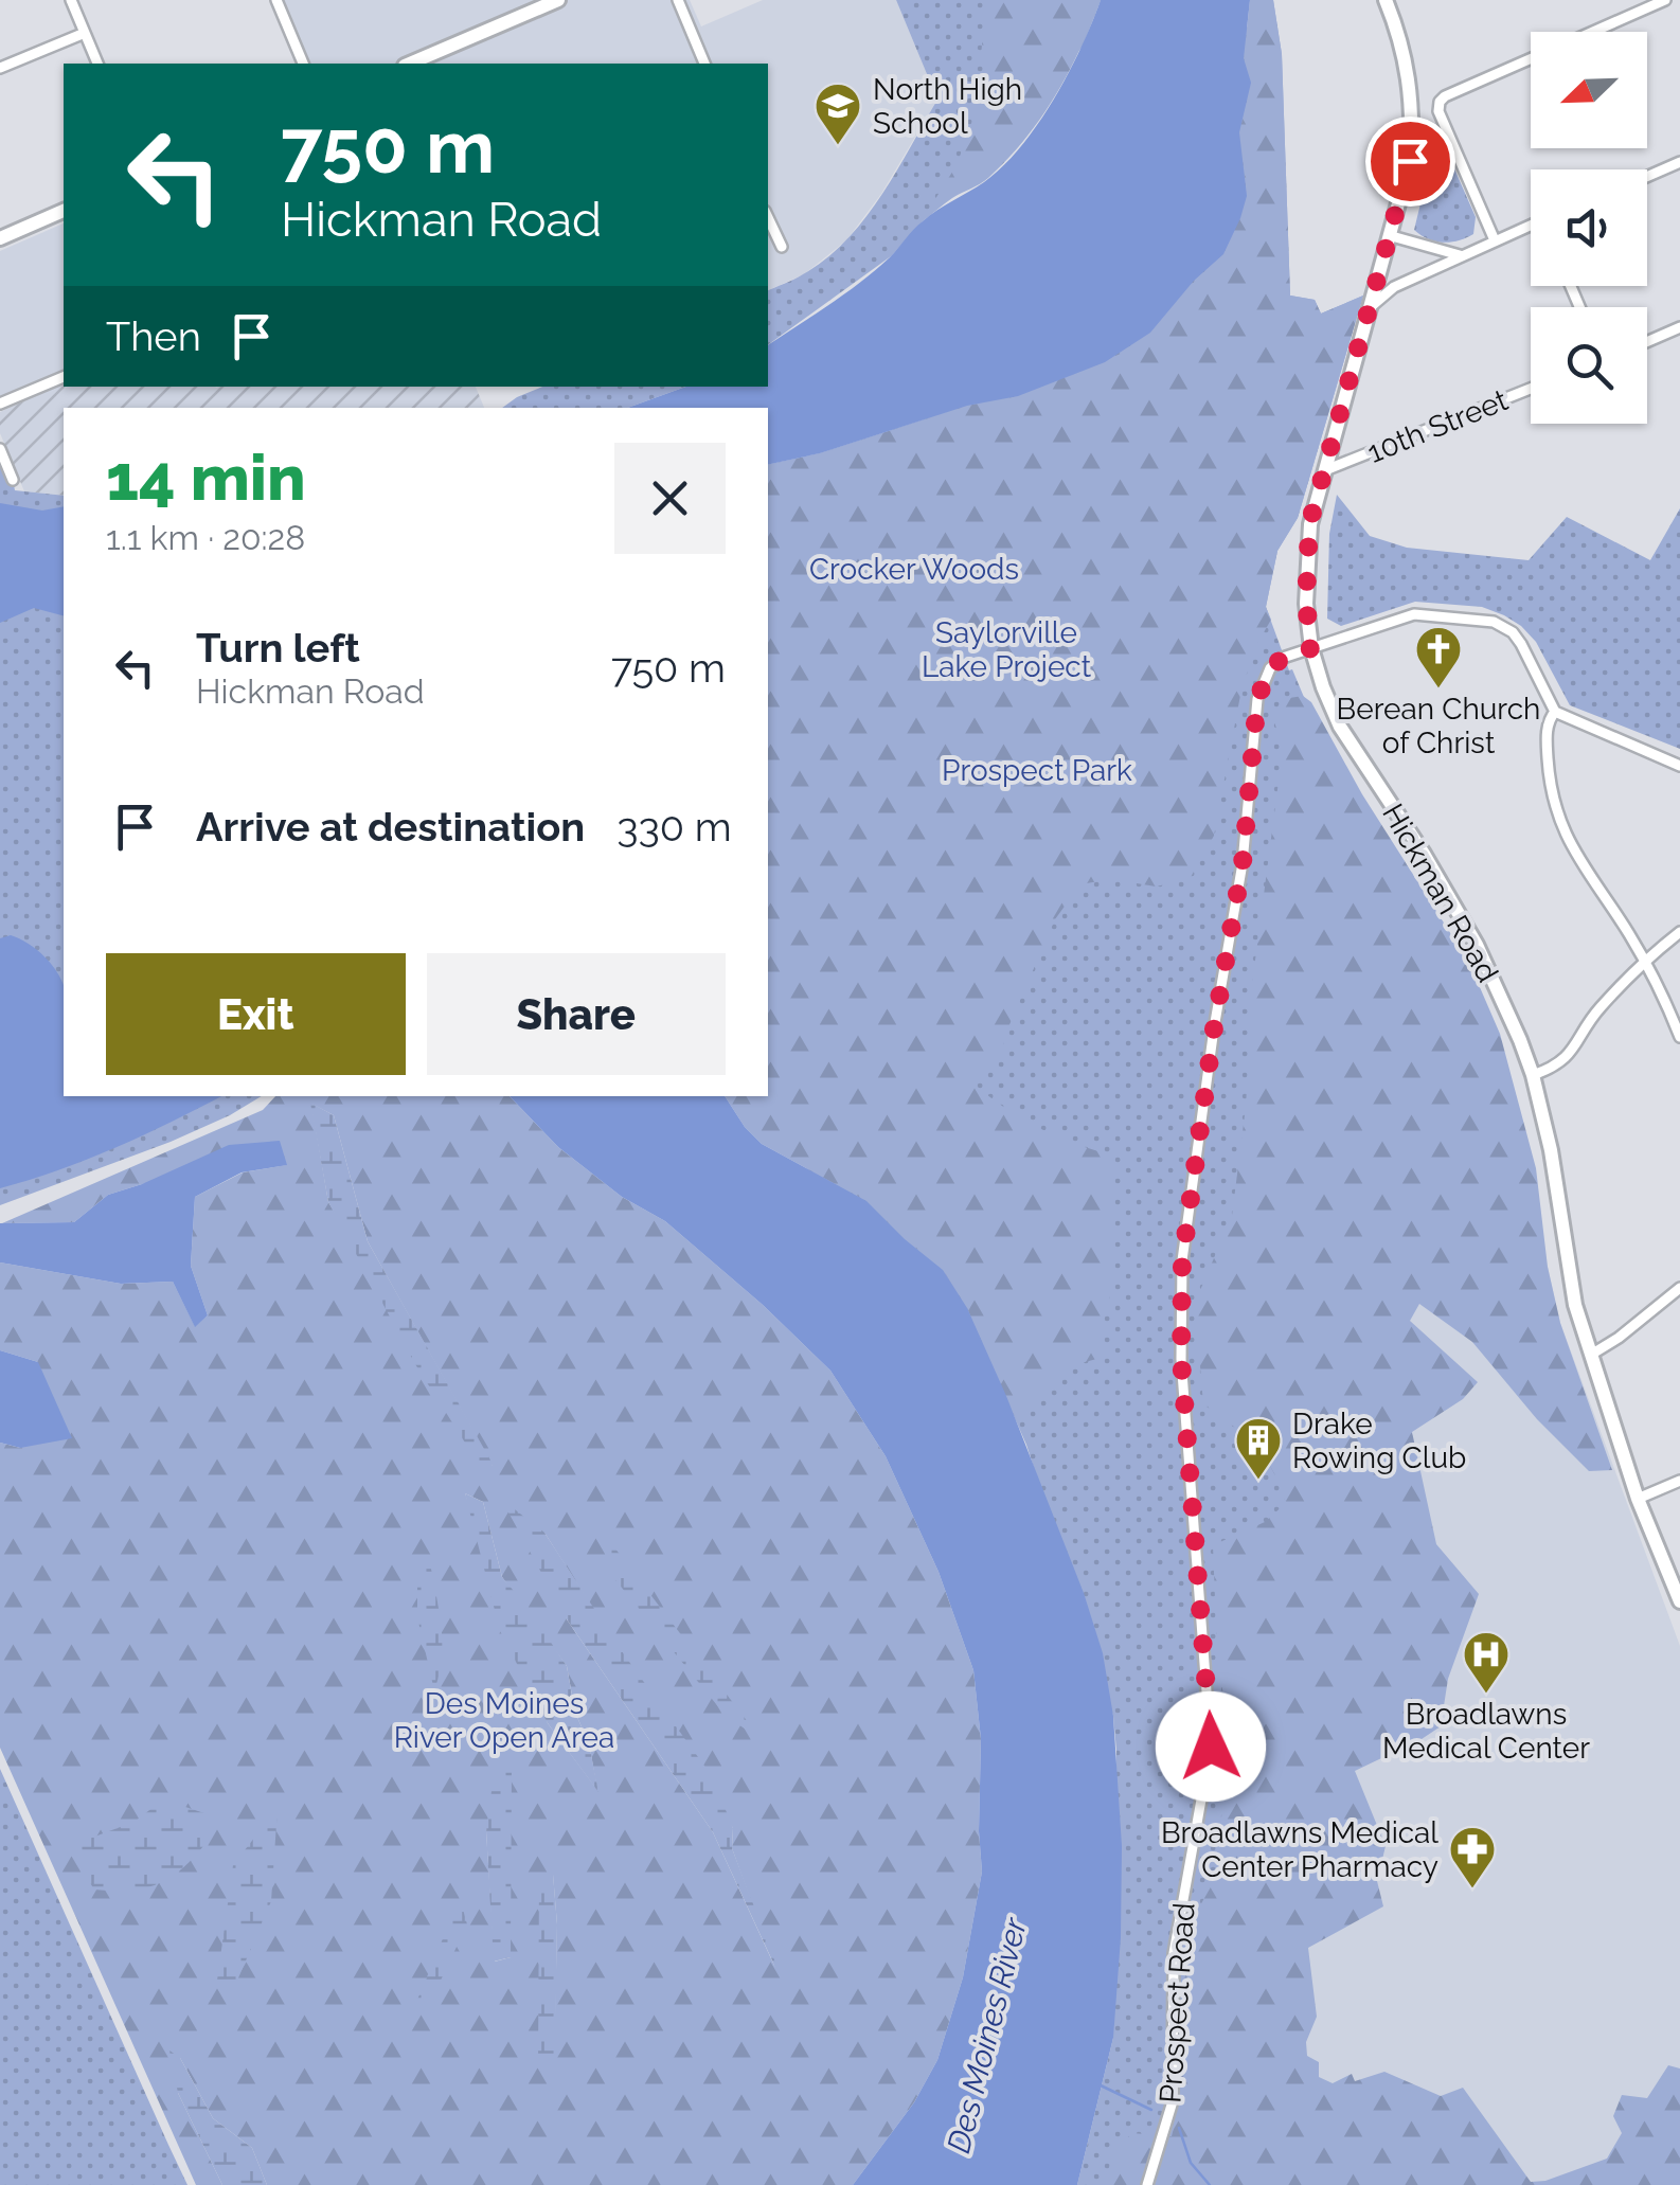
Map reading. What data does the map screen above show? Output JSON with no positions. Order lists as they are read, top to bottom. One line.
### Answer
{"streets":{"main road":["Hickman Road"],"street":["10th Street","Prospect Road"]},"crossings":[["10th Street","Hickman Road"],["Hickman Road","Prospect Road"]],"water":["Des Moines River"],"parks":["Crocker Woods","Saylorville Lake Project","Prospect Park","Des Moines River Open Area"],"places":{"school or university":["North High School"],"church":["Berean Church of Christ"],"building":["Drake Rowing Club"],"hospital":["Broadlawns Medical Center"],"pharmacy":["Broadlawns Medical Center Pharmacy"]},"north":"bottom left","page":{"turn":["750 m","Hickman Road"],"then":"Then","heading":["14 min","1.1 km · 20:28"],"list":[{"name":"Turn left","note":"Hickman Road","value":"750 m"},{"name":"Arrive at destination","value":"330 m"}],"buttons":["Exit","Share"]}}
